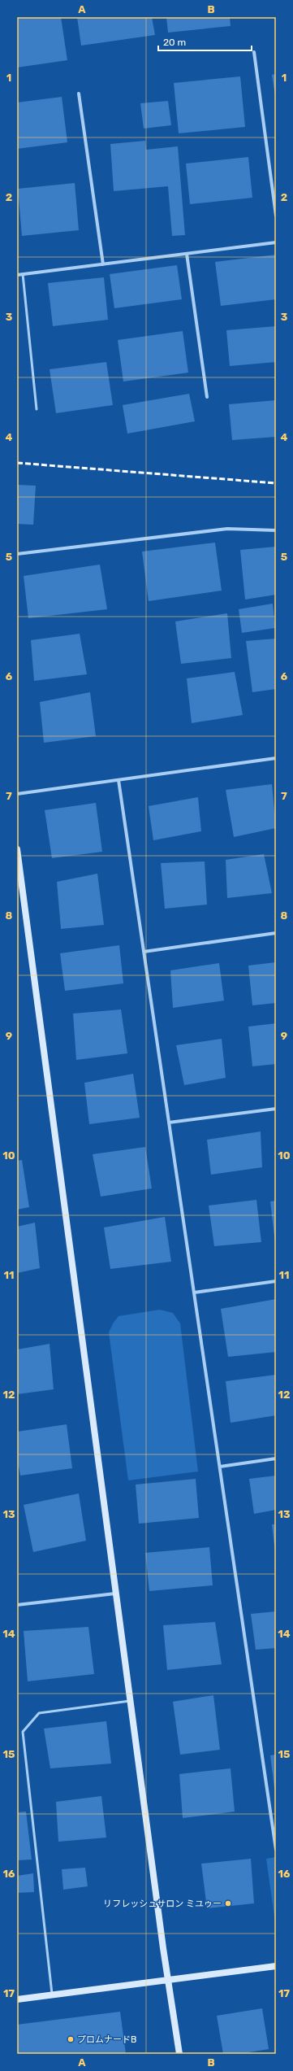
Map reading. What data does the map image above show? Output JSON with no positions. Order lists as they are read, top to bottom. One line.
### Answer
{"places":["リフレッシュサロン ミユゥー","プロムナードB"],"scale_bar":"20 m","grid":{"columns":["A","B"],"rows":["1","2","3","4","5","6","7","8","9","10","11","12","13","14","15","16","17"]}}
